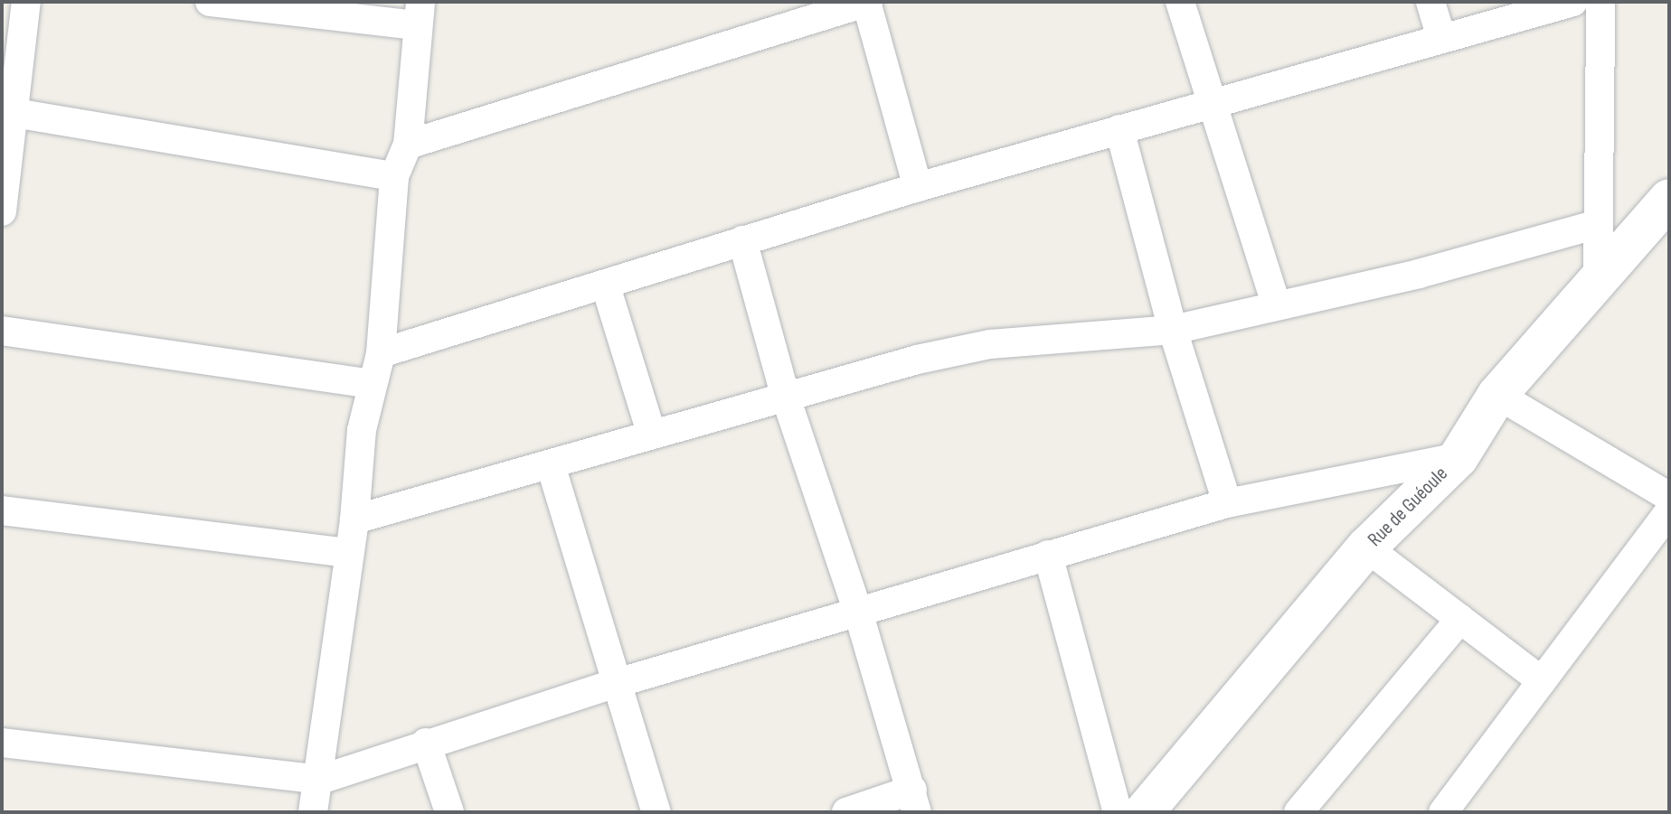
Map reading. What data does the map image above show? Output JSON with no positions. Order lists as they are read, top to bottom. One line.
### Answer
{"streets":{"main road":["Rue de Guéoule"]}}
